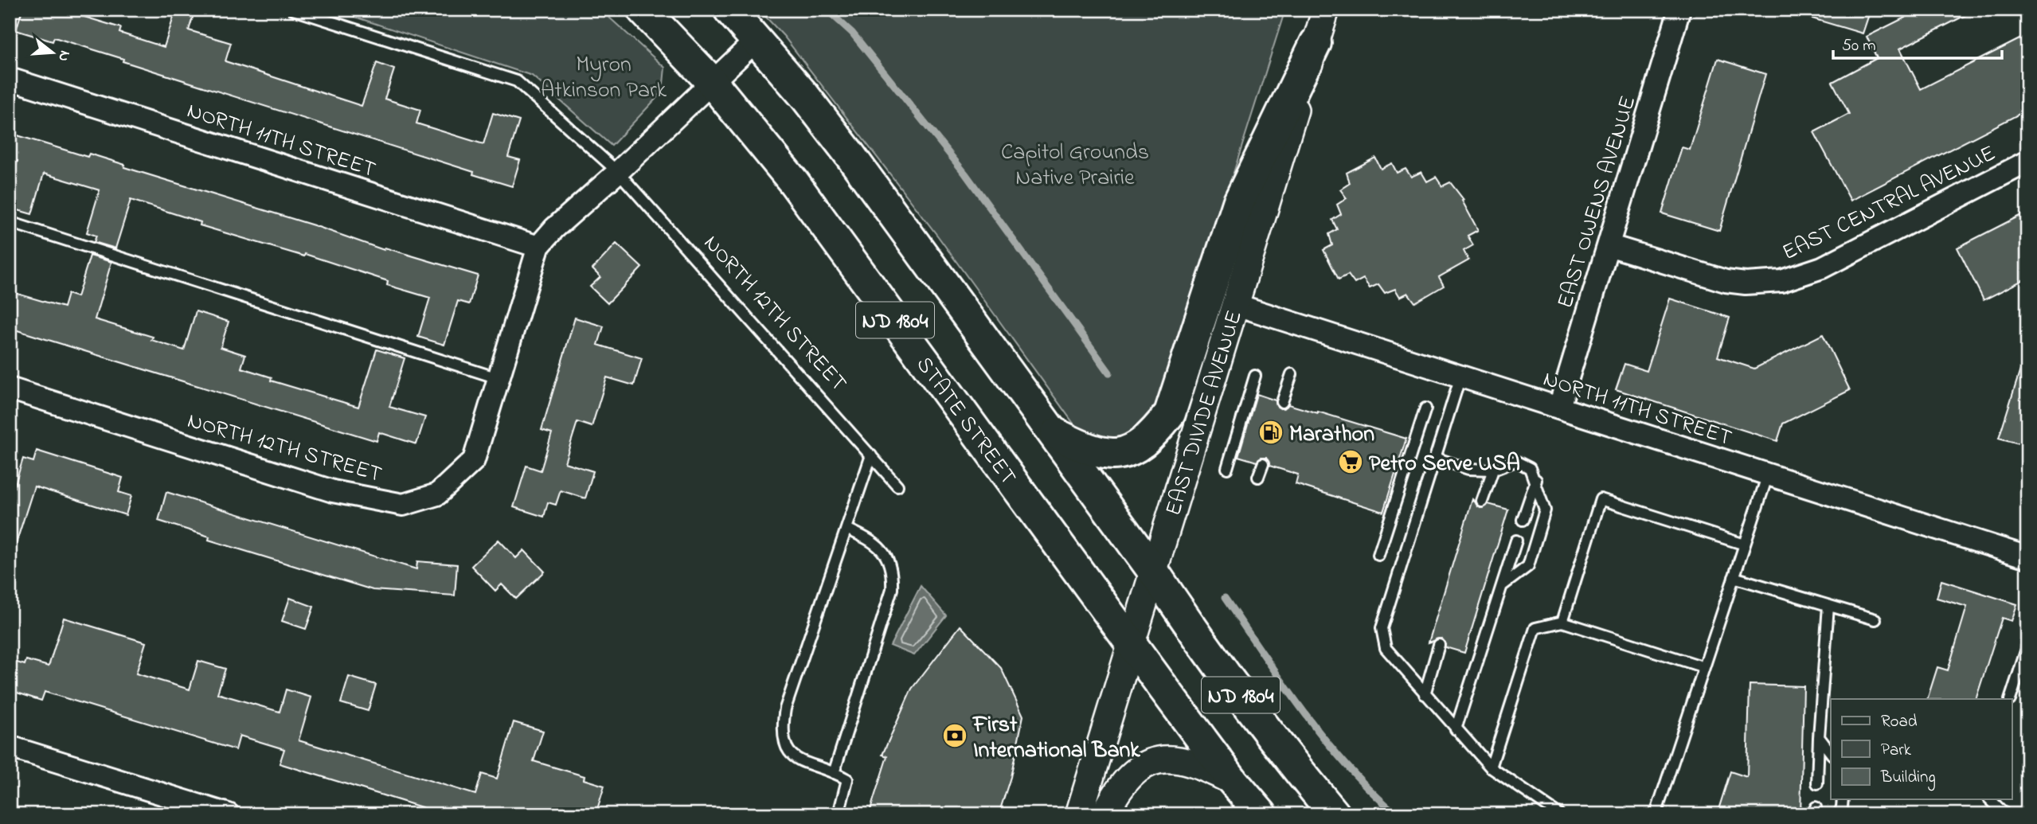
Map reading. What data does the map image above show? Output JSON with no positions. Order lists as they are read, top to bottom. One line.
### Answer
{"streets":{"main road":["ND 1804","STATE STREET"],"street":["NORTH 11TH STREET","EAST OWENS AVENUE","EAST CENTRAL AVENUE","NORTH 12TH STREET","EAST DIVIDE AVENUE"]},"crossings":[["NORTH 11TH STREET","EAST OWENS AVENUE"],["NORTH 11TH STREET","NORTH 12TH STREET"],["NORTH 11TH STREET","EAST DIVIDE AVENUE"],["EAST OWENS AVENUE","EAST CENTRAL AVENUE"],["NORTH 12TH STREET","ND 1804"],["NORTH 12TH STREET","STATE STREET"],["ND 1804","EAST DIVIDE AVENUE"],["EAST DIVIDE AVENUE","STATE STREET"]],"parks":["Myron Atkinson Park","Capitol Grounds Native Prairie"],"places":{"fuel station":["Marathon"],"supermarket":["Petro Serve USA"],"bank":["First International Bank"]},"legend":["Road","Park","Building"],"scale_bar":"50 m","north":"right"}
